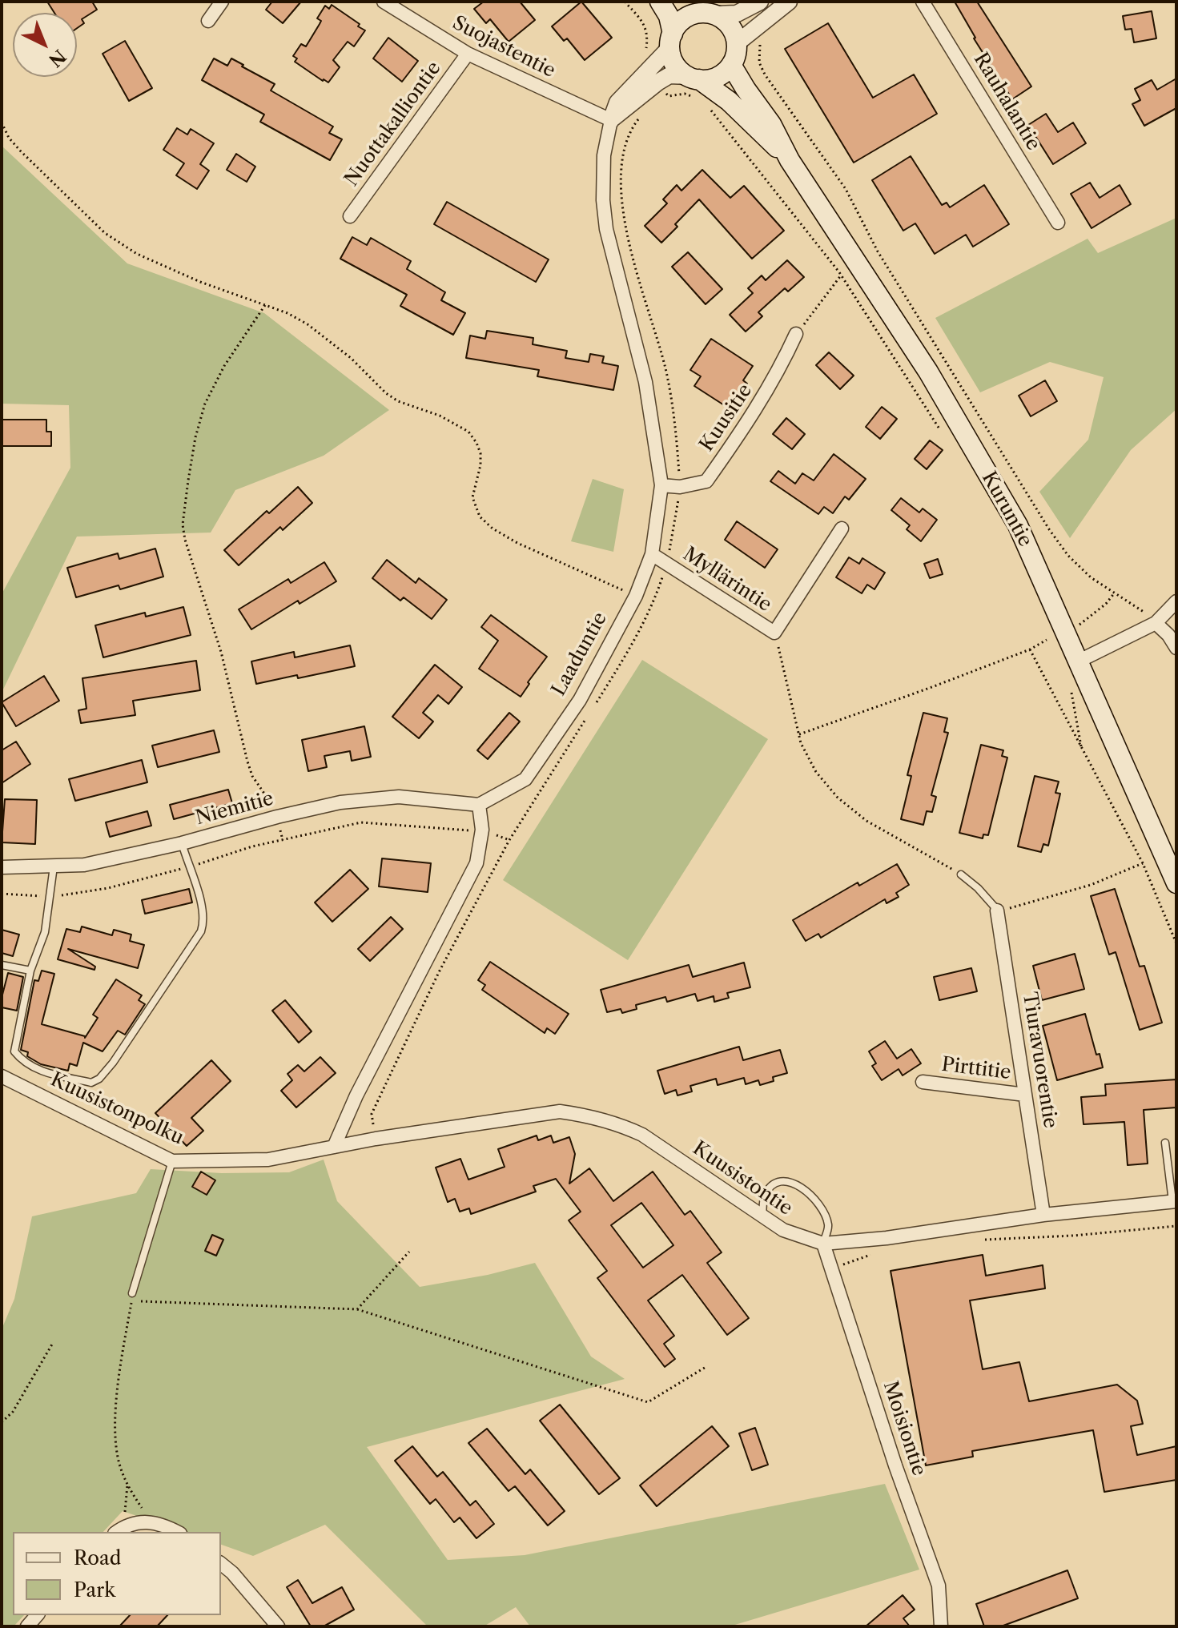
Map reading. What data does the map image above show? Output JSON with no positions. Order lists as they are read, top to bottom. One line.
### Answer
{"streets":{"main road":["Kuruntie"],"street":["Suojastentie","Rauhalantie","Nuottakalliontie","Kuusitie","Myllärintie","Laaduntie","Niemitie","Tiuravuorentie","Pirttitie","Kuusistonpolku","Kuusistontie","Moisiontie"]},"crossings":[["Suojastentie","Nuottakalliontie"],["Suojastentie","Laaduntie"],["Kuusitie","Laaduntie"],["Myllärintie","Laaduntie"],["Laaduntie","Niemitie"],["Tiuravuorentie","Pirttitie"],["Tiuravuorentie","Kuusistontie"],["Kuusistonpolku","Kuusistontie"],["Kuusistontie","Moisiontie"]],"legend":["Road","Park"],"north":"bottom right"}
